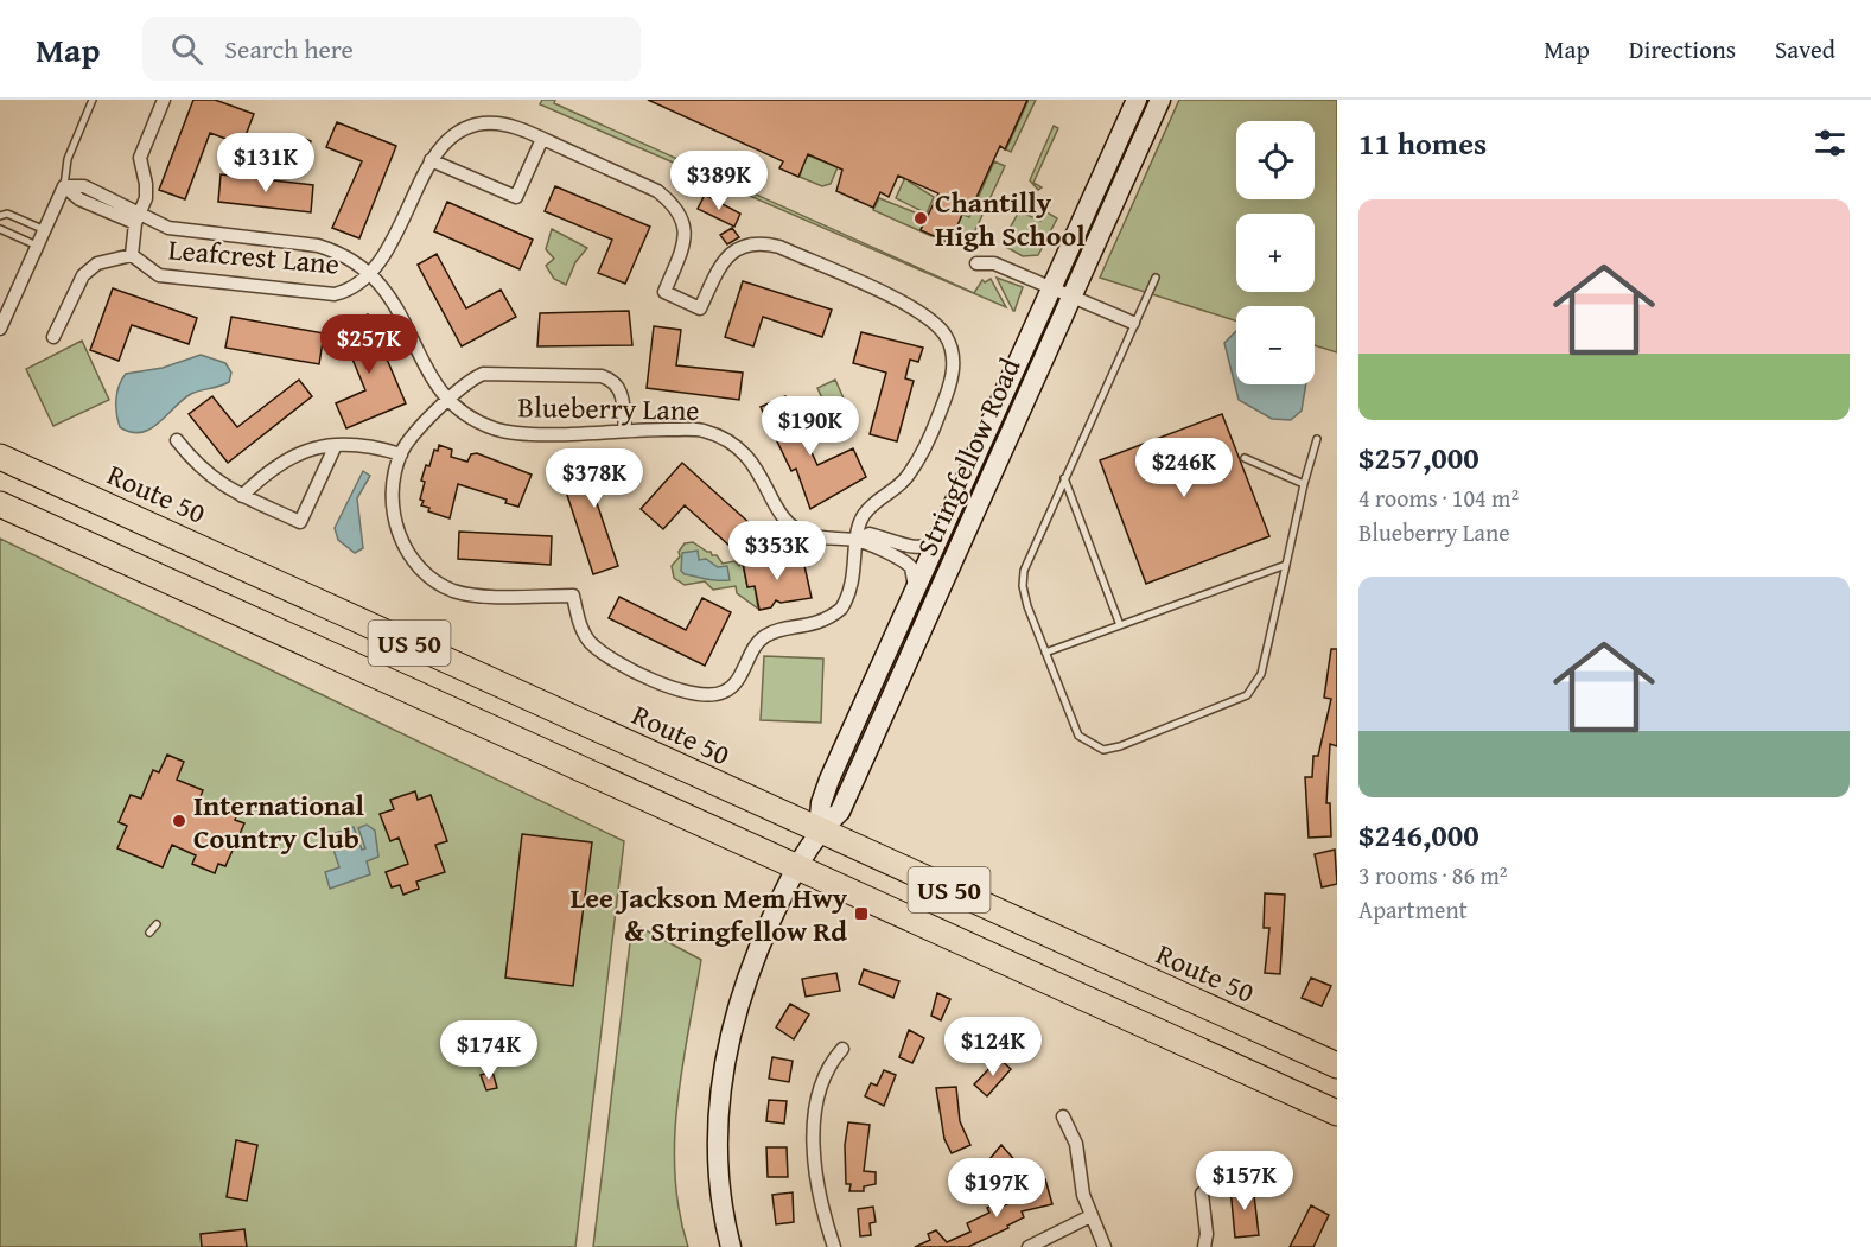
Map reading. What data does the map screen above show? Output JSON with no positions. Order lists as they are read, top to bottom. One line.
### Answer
{"streets":{"highway":["Route 50","US 50"],"main road":["Stringfellow Road"],"street":["Leafcrest Lane","Blueberry Lane"]},"crossings":[["Leafcrest Lane","Blueberry Lane"],["Blueberry Lane","Stringfellow Road"],["Stringfellow Road","Route 50"],["Stringfellow Road","US 50"]],"places":{"other":["Chantilly High School","International Country Club"],"transit":["Lee Jackson Mem Hwy & Stringfellow Rd"]},"page":{"header":"Map","search":"Search here","nav":["Map","Directions","Saved"],"heading":"11 homes","map_buttons":["+","−"],"price":["$131K","$389K","$257K","$190K","$246K","$378K","$353K","$124K","$174K","$157K","$197K"],"list":[{"name":"$257,000","note":"4 rooms · 104 m² · Blueberry Lane"},{"name":"$246,000","note":"3 rooms · 86 m² · Apartment"}]}}
